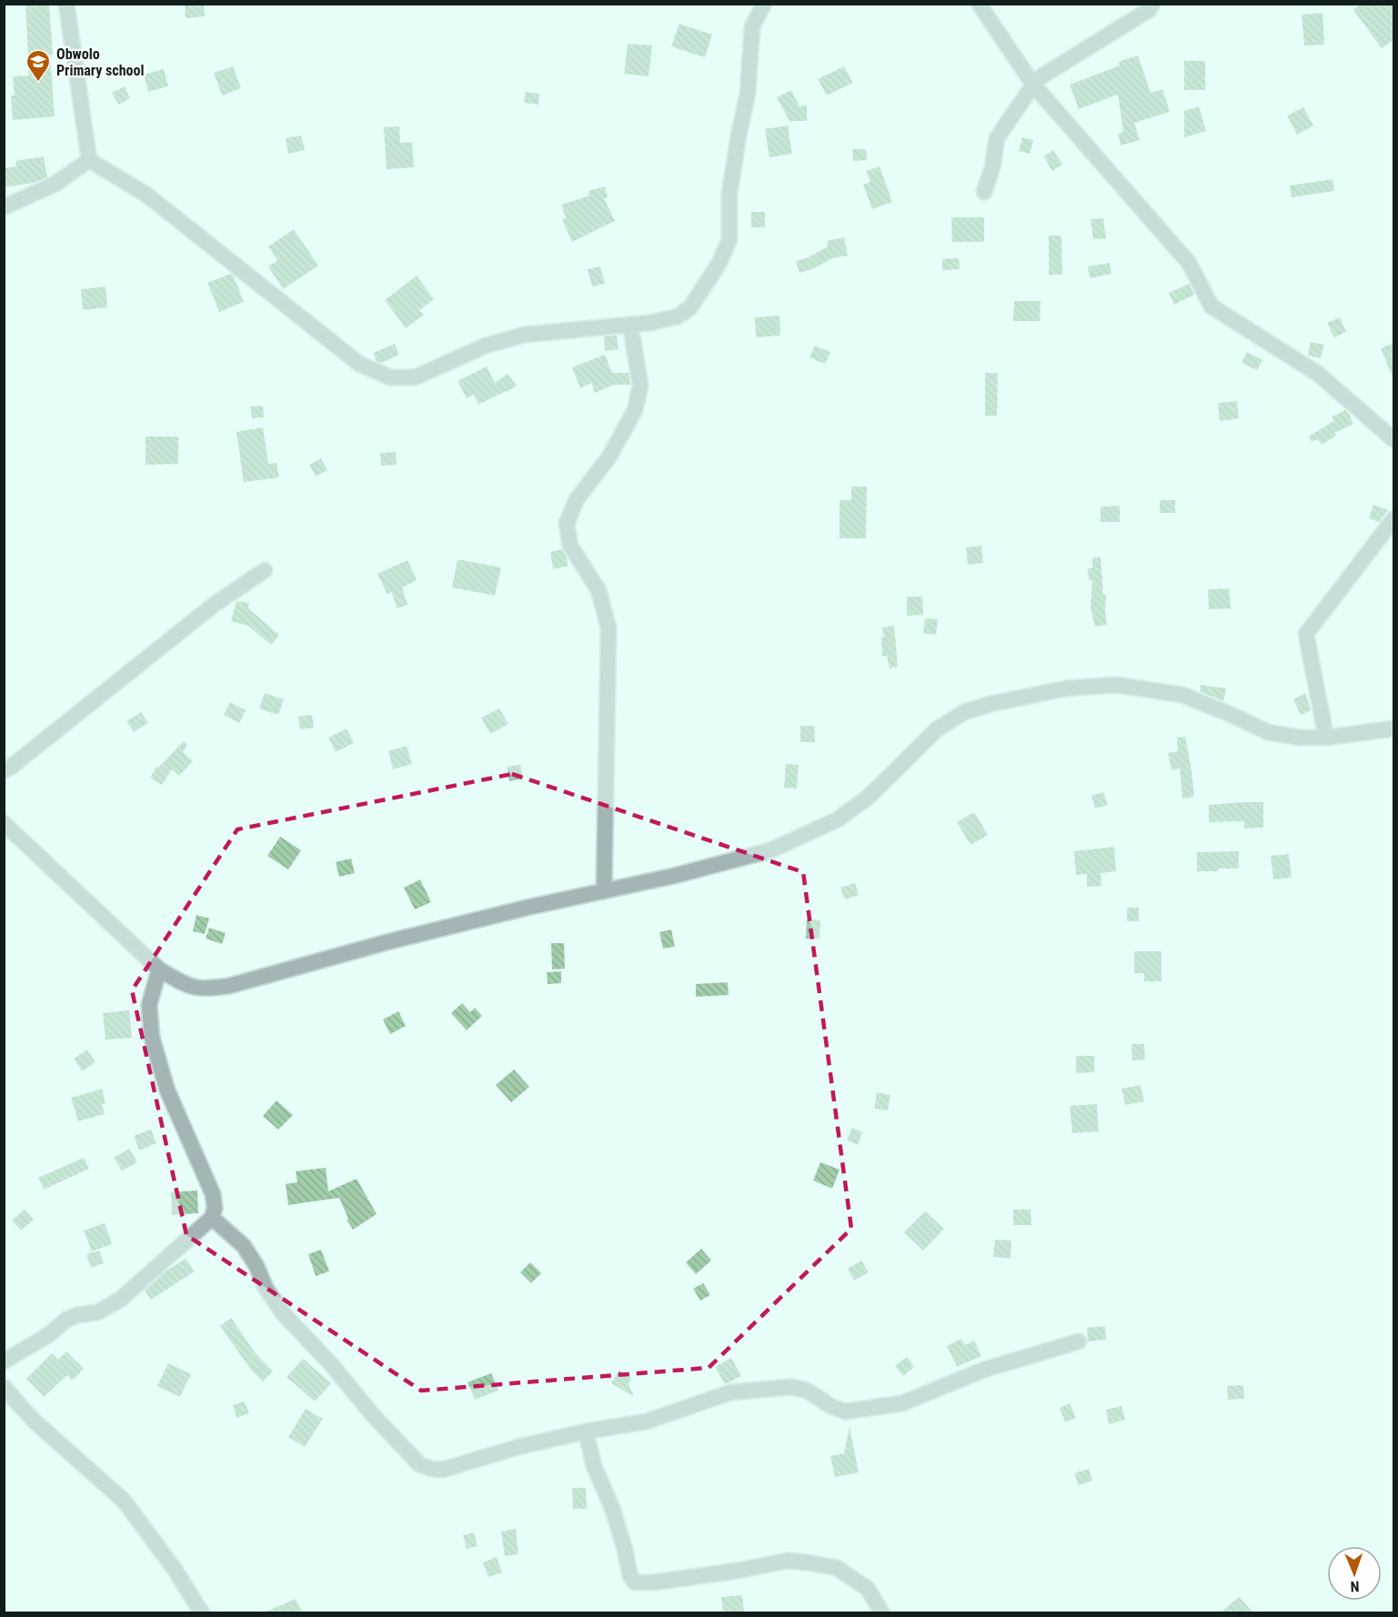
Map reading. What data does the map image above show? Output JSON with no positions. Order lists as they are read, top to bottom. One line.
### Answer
{"places":{"school or university":["Obwolo Primary school"]},"north":"bottom"}
